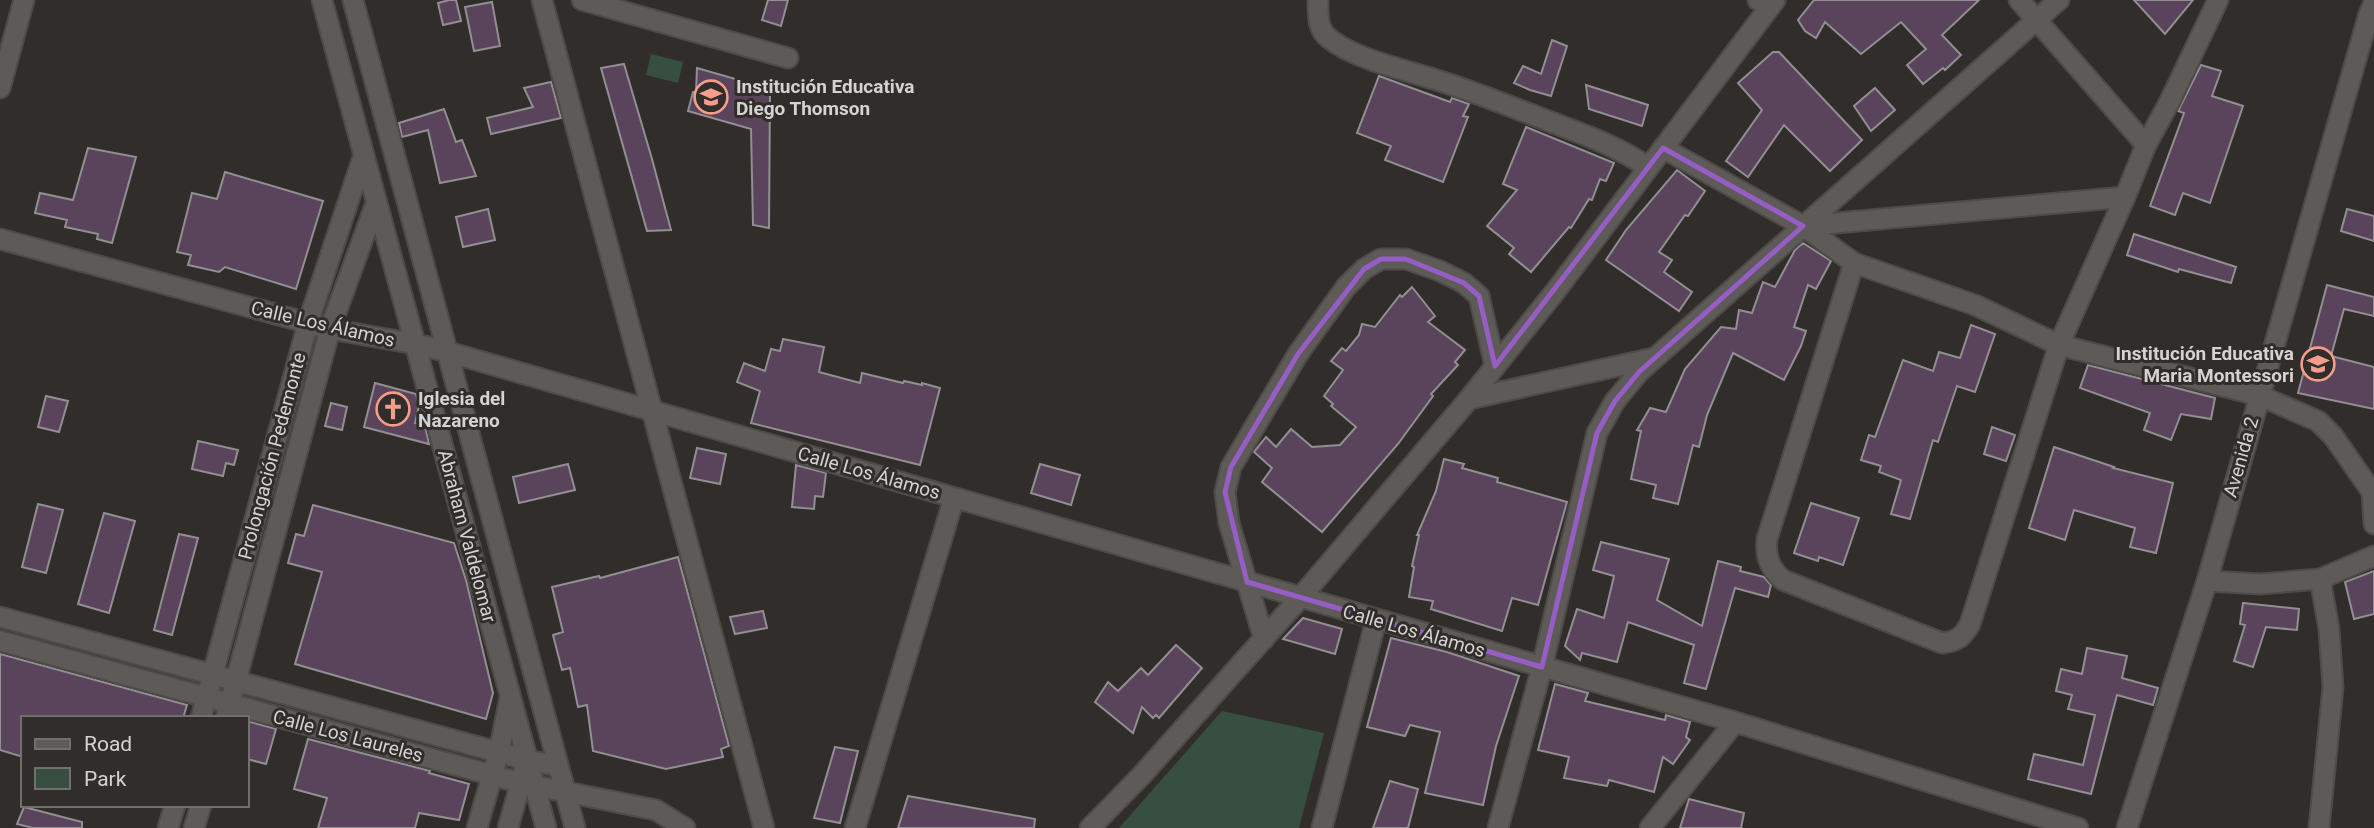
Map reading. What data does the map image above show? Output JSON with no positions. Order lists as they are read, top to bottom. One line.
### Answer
{"streets":{"street":["Calle Los Álamos","Prolongación Pedemonte","Avenida 2","Abraham Valdelomar","Calle Los Laureles"]},"crossings":[["Calle Los Álamos","Prolongación Pedemonte"],["Calle Los Álamos","Abraham Valdelomar"],["Prolongación Pedemonte","Abraham Valdelomar"],["Prolongación Pedemonte","Calle Los Laureles"],["Abraham Valdelomar","Calle Los Laureles"]],"places":{"school or university":["Institución Educativa Diego Thomson","Institución Educativa Maria Montessori"],"church":["Iglesia del Nazareno"]},"legend":["Road","Park"]}
